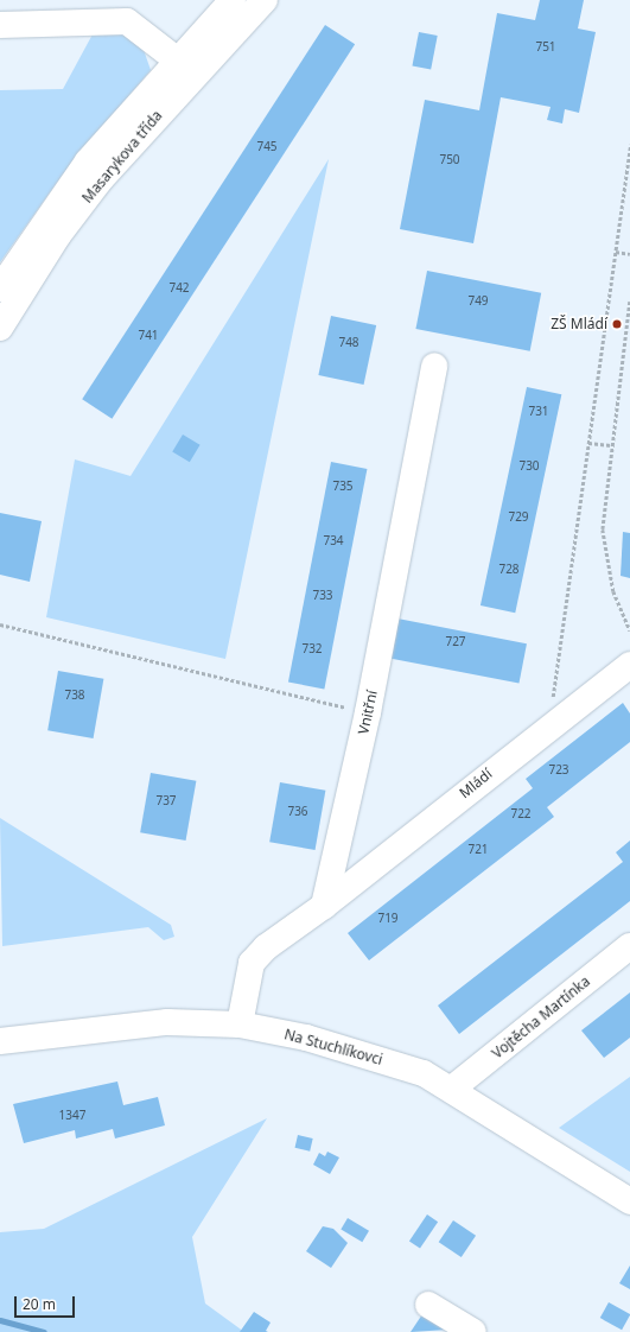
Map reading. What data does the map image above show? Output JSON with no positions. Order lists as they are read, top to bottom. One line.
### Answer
{"streets":{"street":["Masarykova třída","Vnitřní","Mládí","Vojtěcha Martínka","Na Stuchlíkovci"]},"crossings":[["Vnitřní","Mládí"],["Vojtěcha Martínka","Na Stuchlíkovci"]],"places":["ZŠ Mládí"],"house_numbers":["751","745","750","742","749","741","748","731","730","735","729","734","728","733","727","732","738","723","737","736","722","721","719","1347"],"scale_bar":"20 m"}
